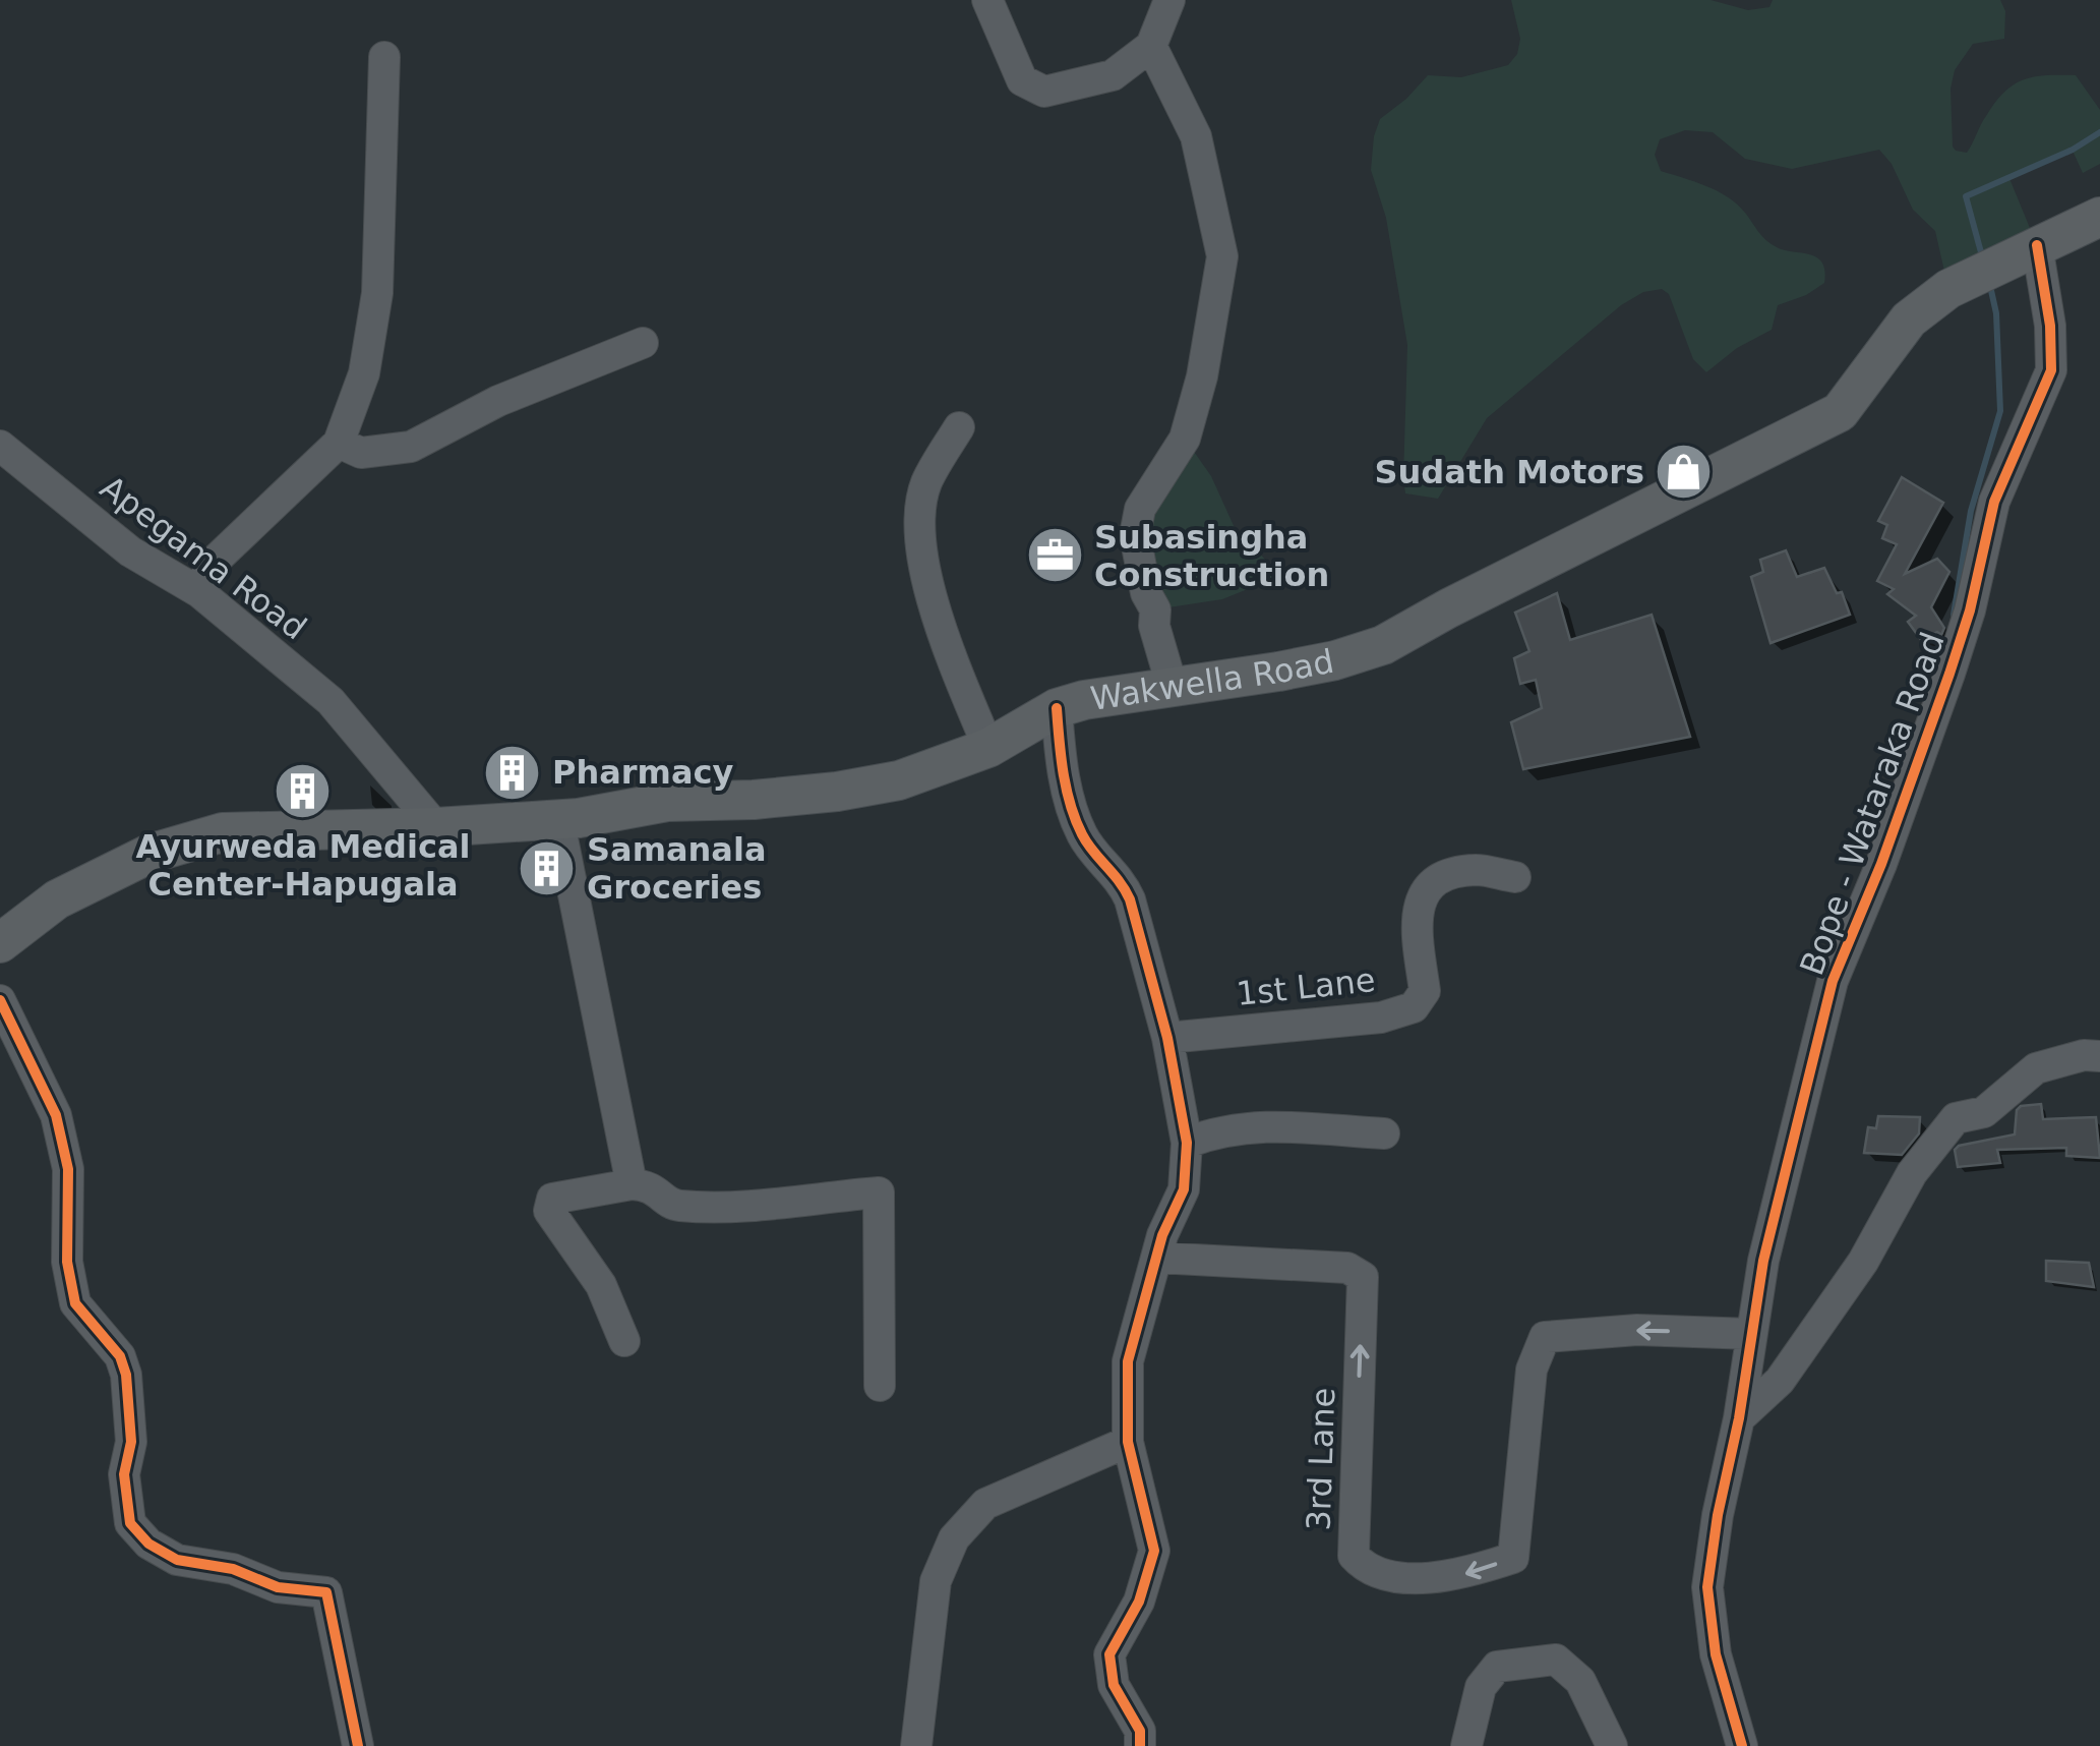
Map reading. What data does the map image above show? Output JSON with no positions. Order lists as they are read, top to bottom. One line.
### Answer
{"streets":{"main road":["Wakwella Road"],"street":["Apegama Road","Bope - Wataraka Road","1st Lane","3rd Lane"]},"crossings":[["Apegama Road","Wakwella Road"],["Wakwella Road","Bope - Wataraka Road"],["Bope - Wataraka Road","3rd Lane"]],"places":{"shop":["Sudath Motors"],"office":["Subasingha Construction"],"building":["Pharmacy","Ayurweda Medical Center-Hapugala","Samanala Groceries"]}}
